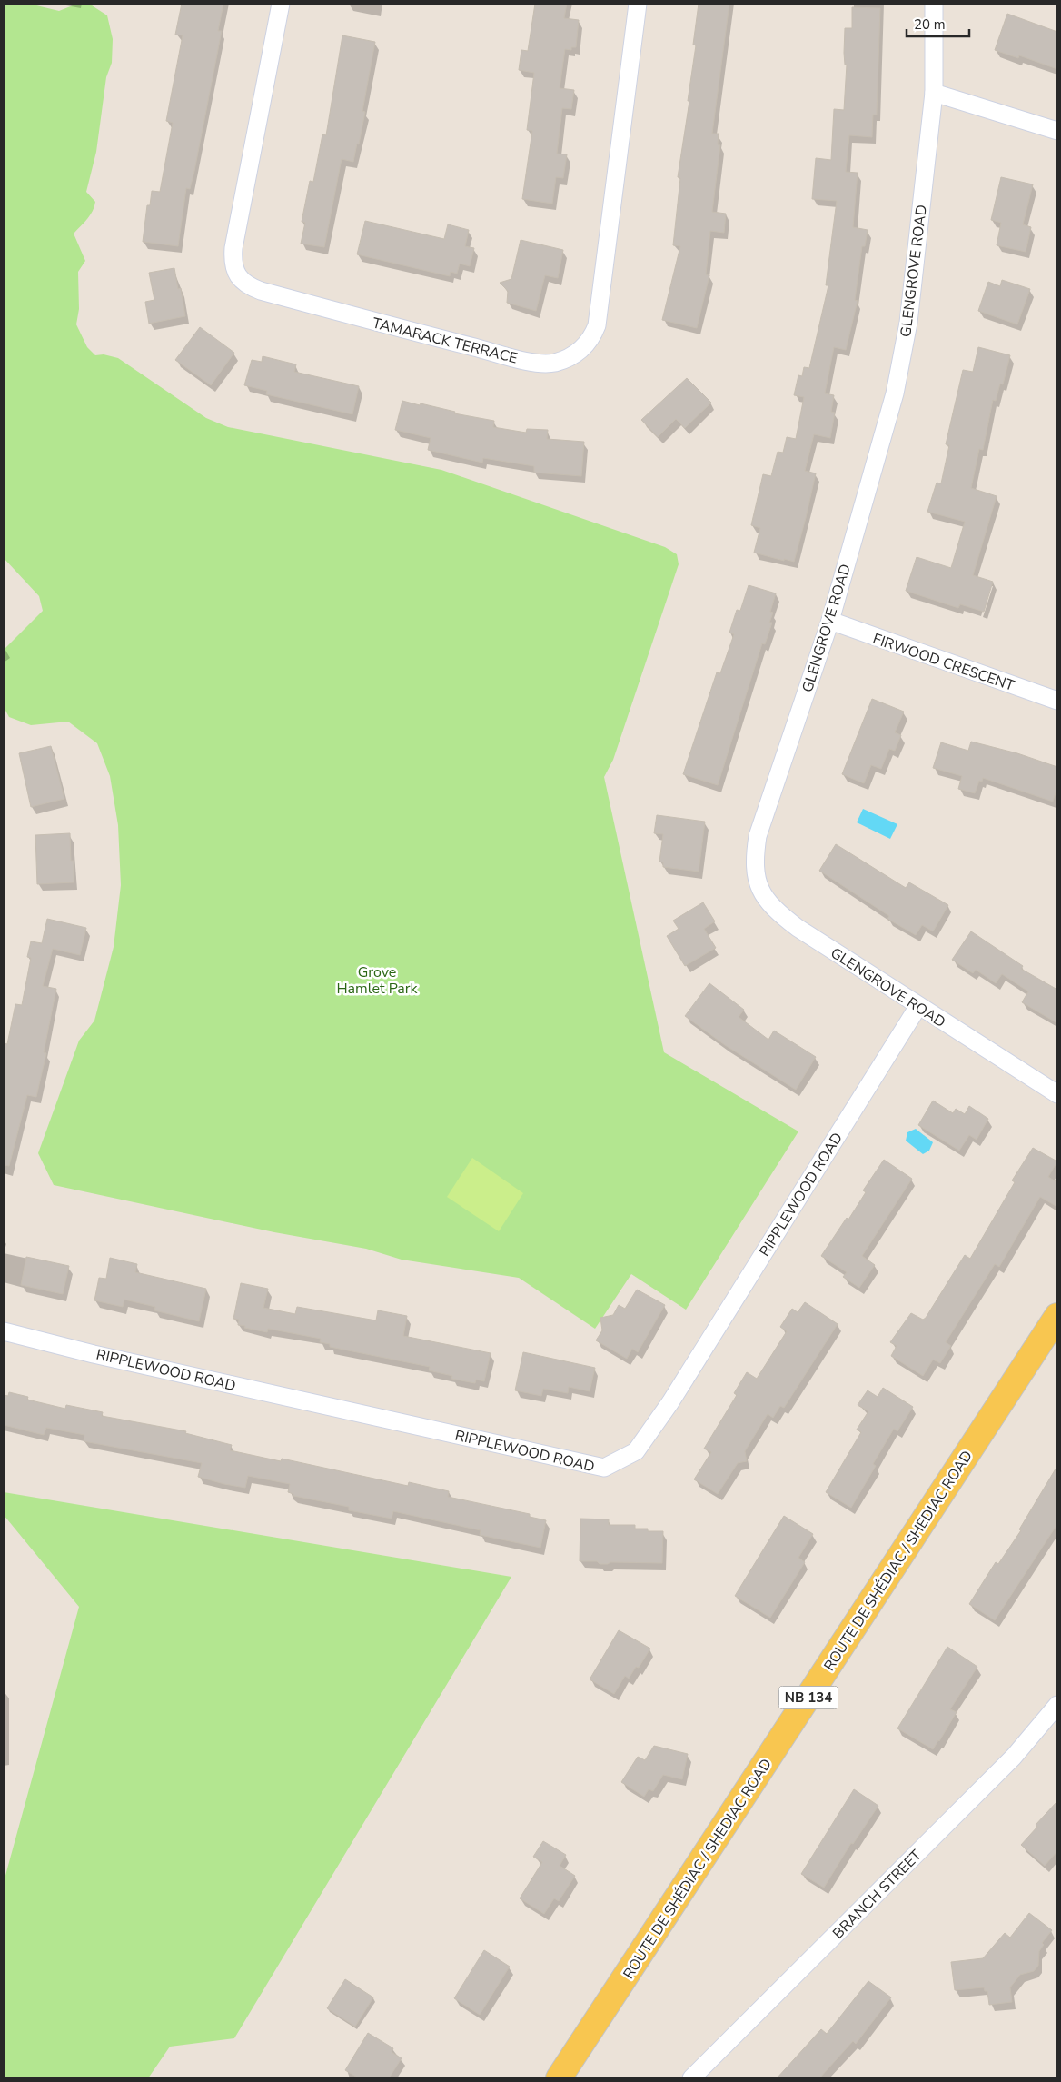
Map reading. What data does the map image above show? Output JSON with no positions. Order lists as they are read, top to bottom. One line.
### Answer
{"streets":{"main road":["ROUTE DE SHÉDIAC / SHEDIAC ROAD","NB 134"],"street":["GLENGROVE ROAD","TAMARACK TERRACE","FIRWOOD CRESCENT","RIPPLEWOOD ROAD","BRANCH STREET"]},"crossings":[["GLENGROVE ROAD","FIRWOOD CRESCENT"],["GLENGROVE ROAD","RIPPLEWOOD ROAD"]],"parks":["Grove Hamlet Park"],"scale_bar":"20 m"}
